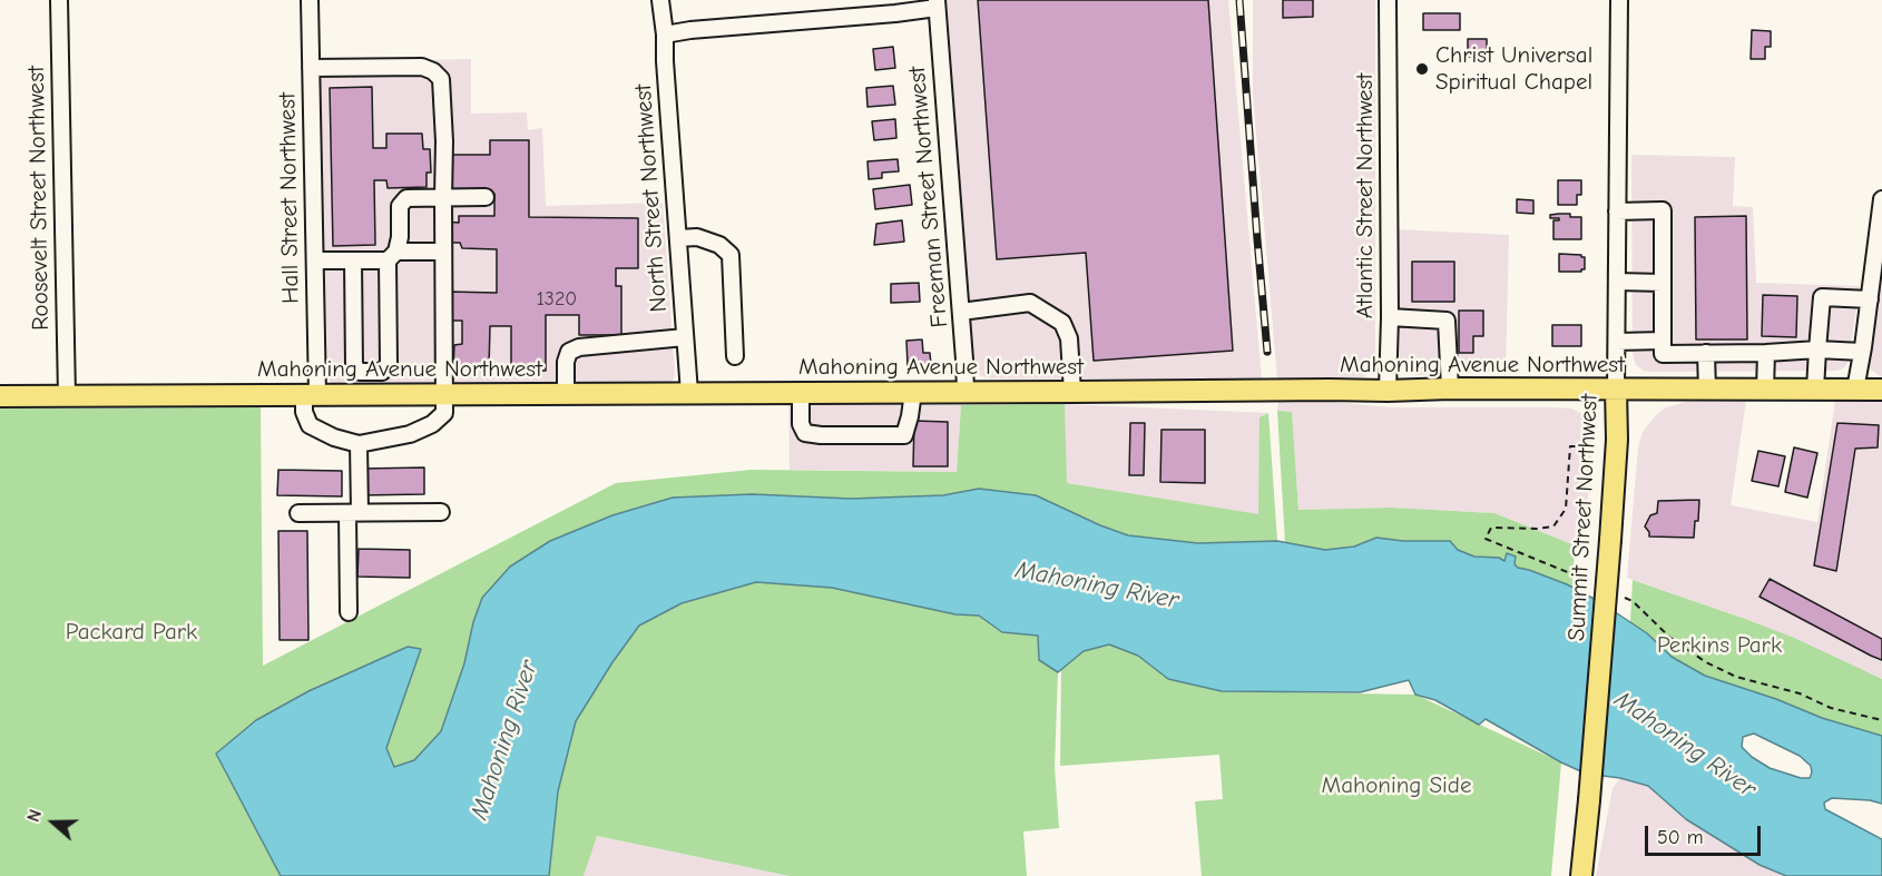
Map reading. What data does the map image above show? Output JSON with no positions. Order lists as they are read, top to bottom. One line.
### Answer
{"streets":{"main road":["Mahoning Avenue Northwest","Summit Street Northwest"],"street":["Atlantic Street Northwest","Freeman Street Northwest","Roosevelt Street Northwest","Hall Street Northwest","North Street Northwest"]},"crossings":[["Atlantic Street Northwest","Mahoning Avenue Northwest"],["Freeman Street Northwest","Mahoning Avenue Northwest"],["Roosevelt Street Northwest","Mahoning Avenue Northwest"],["Hall Street Northwest","Mahoning Avenue Northwest"],["North Street Northwest","Mahoning Avenue Northwest"],["Mahoning Avenue Northwest","Summit Street Northwest"]],"water":["Mahoning River"],"parks":["Packard Park","Perkins Park","Mahoning Side"],"places":["Christ Universal Spiritual Chapel"],"house_numbers":["1320"],"scale_bar":"50 m","north":"left"}
